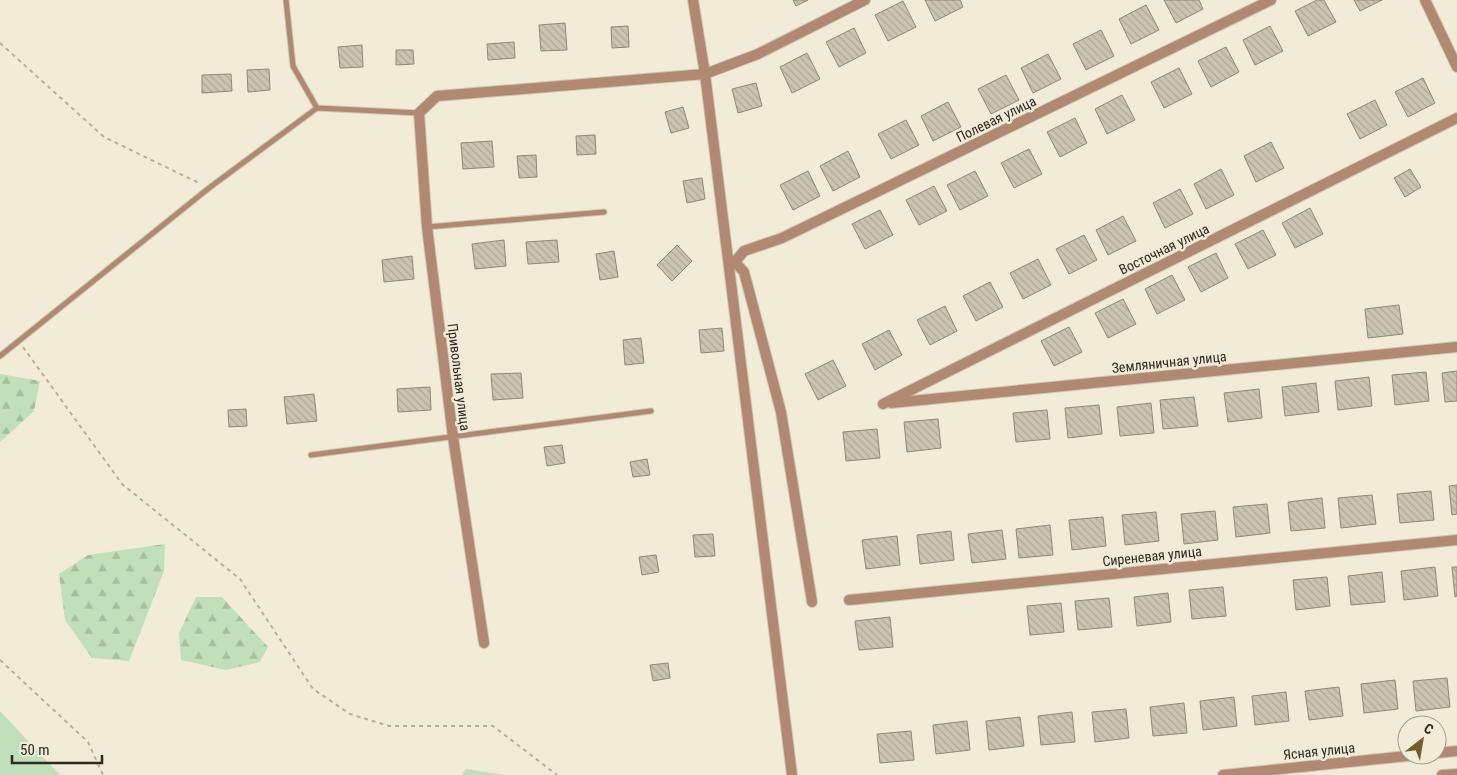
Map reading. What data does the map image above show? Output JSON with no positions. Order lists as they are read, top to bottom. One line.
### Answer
{"streets":{"street":["Полевая улица","Восточная улица","Земляничная улица","Привольная улица","Сиреневая улица","Ясная улица"]},"crossings":[["Восточная улица","Земляничная улица"]],"scale_bar":"50 m","north":"top right"}
